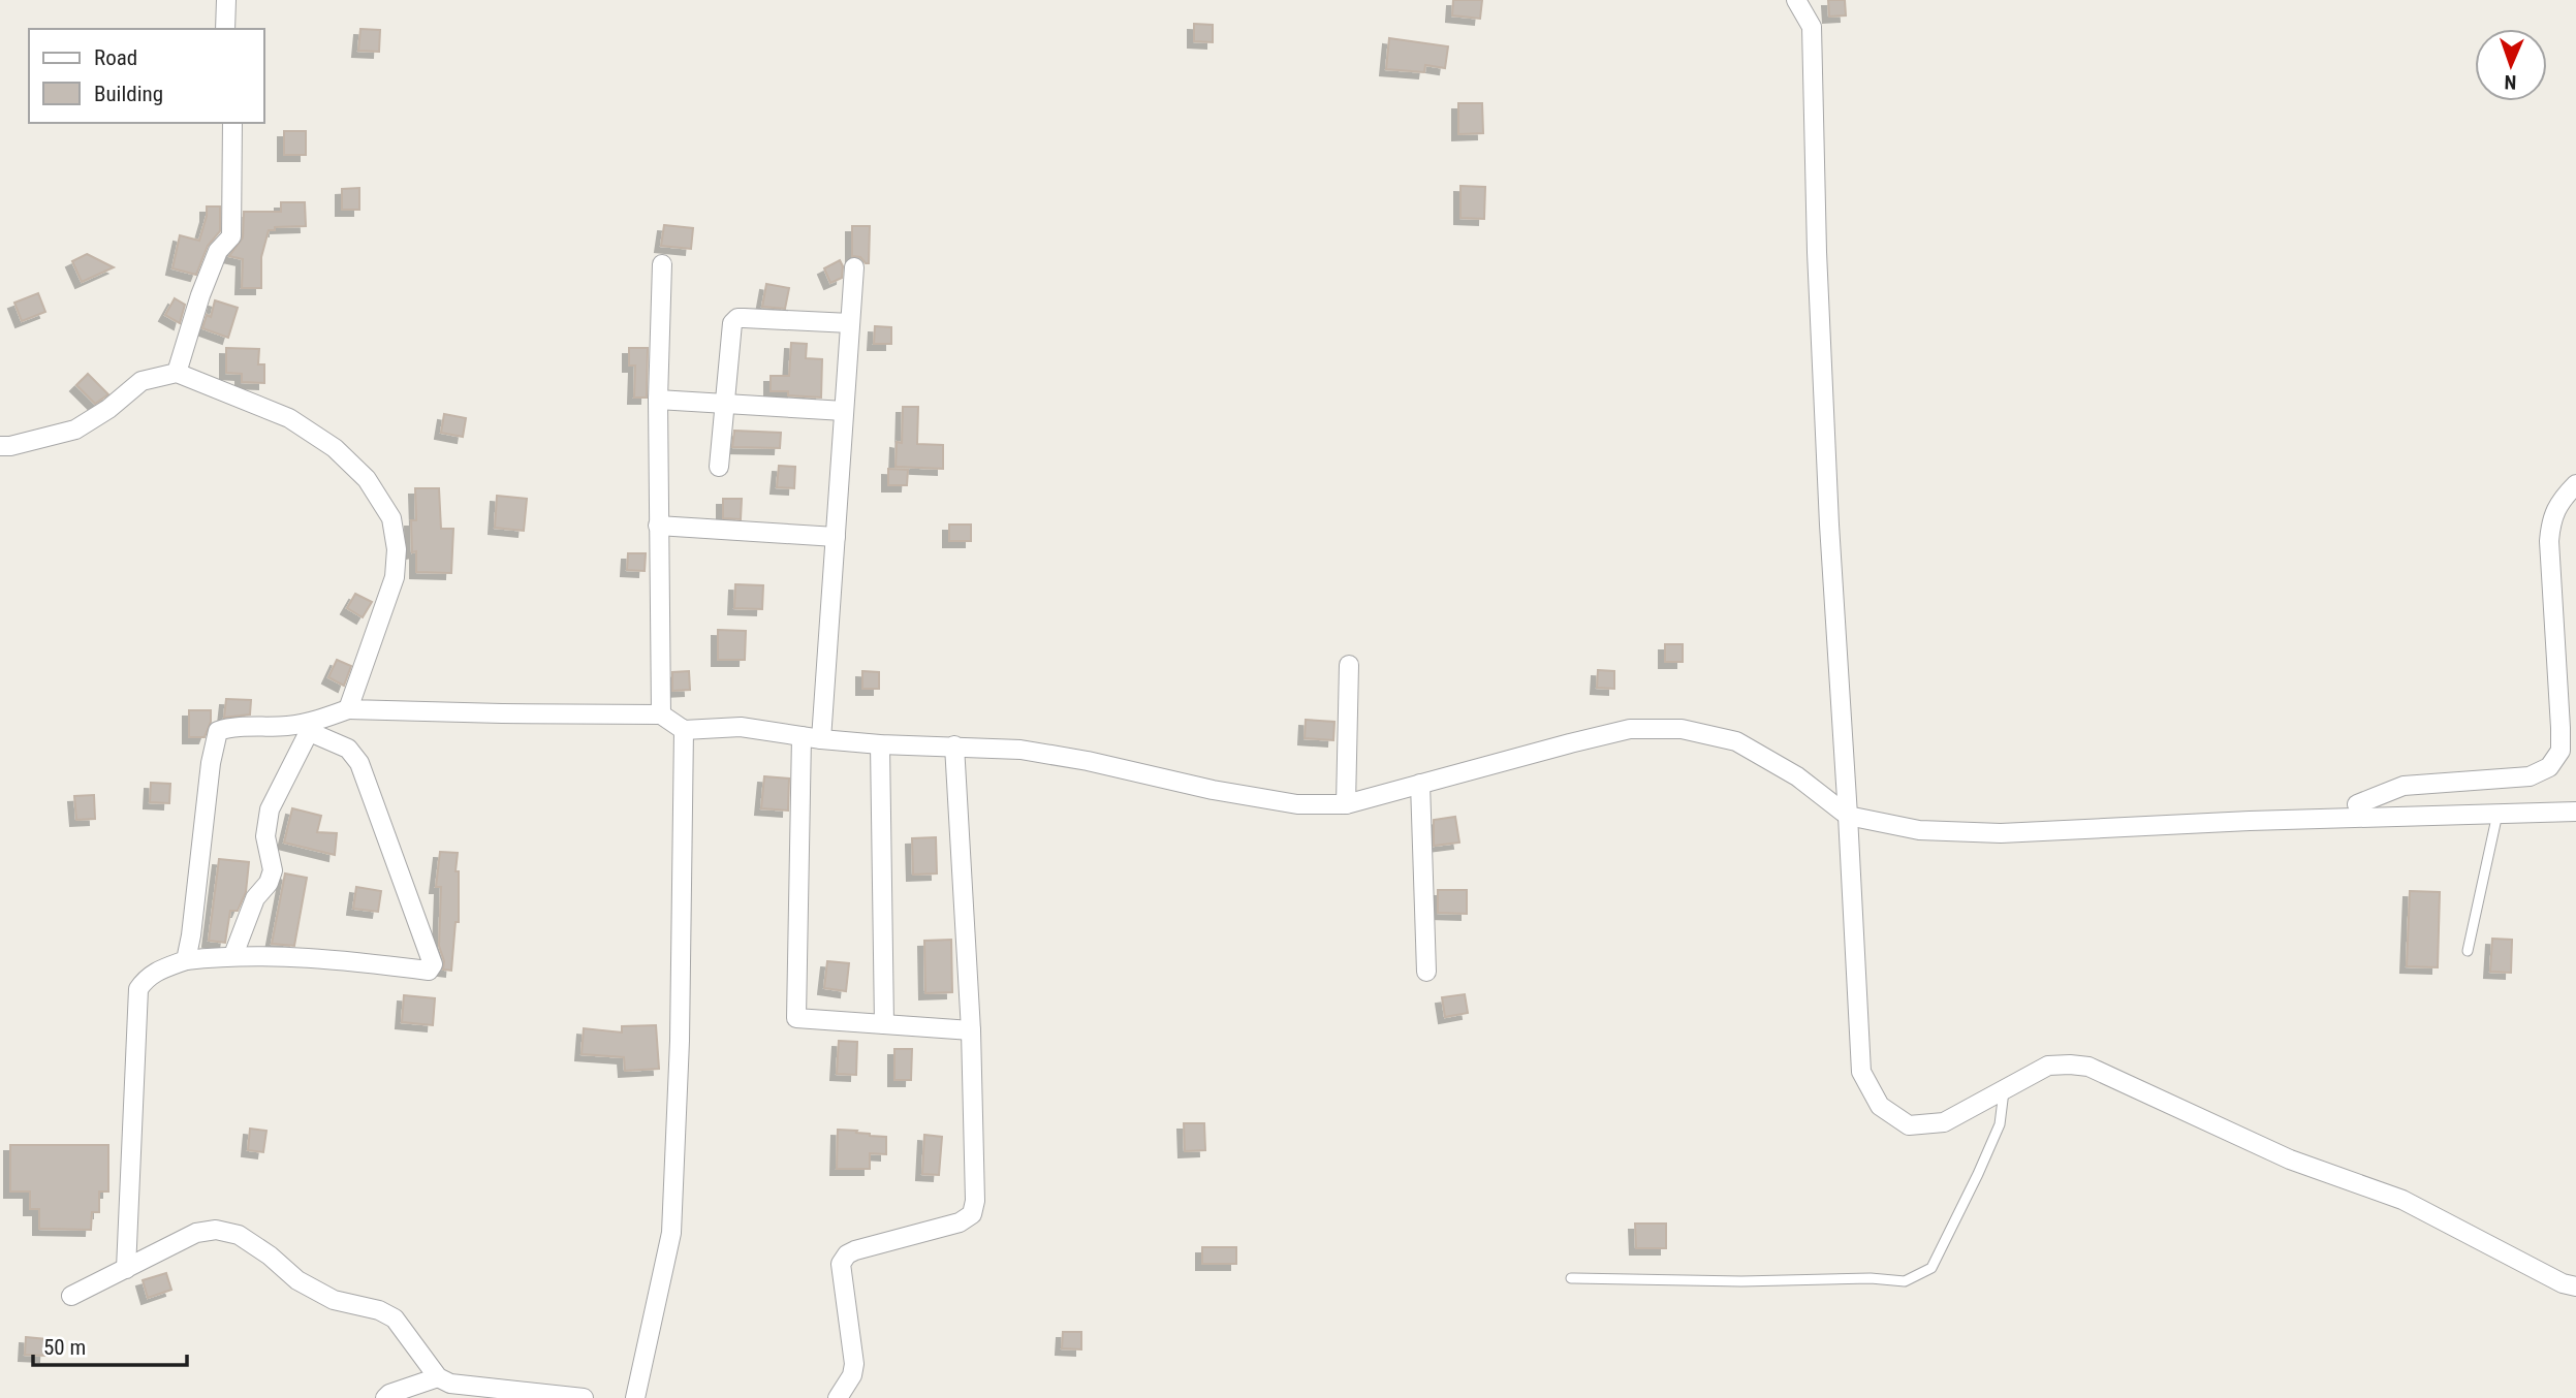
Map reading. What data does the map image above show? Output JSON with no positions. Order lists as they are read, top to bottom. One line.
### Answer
{"legend":["Road","Building"],"scale_bar":"50 m","north":"bottom"}
